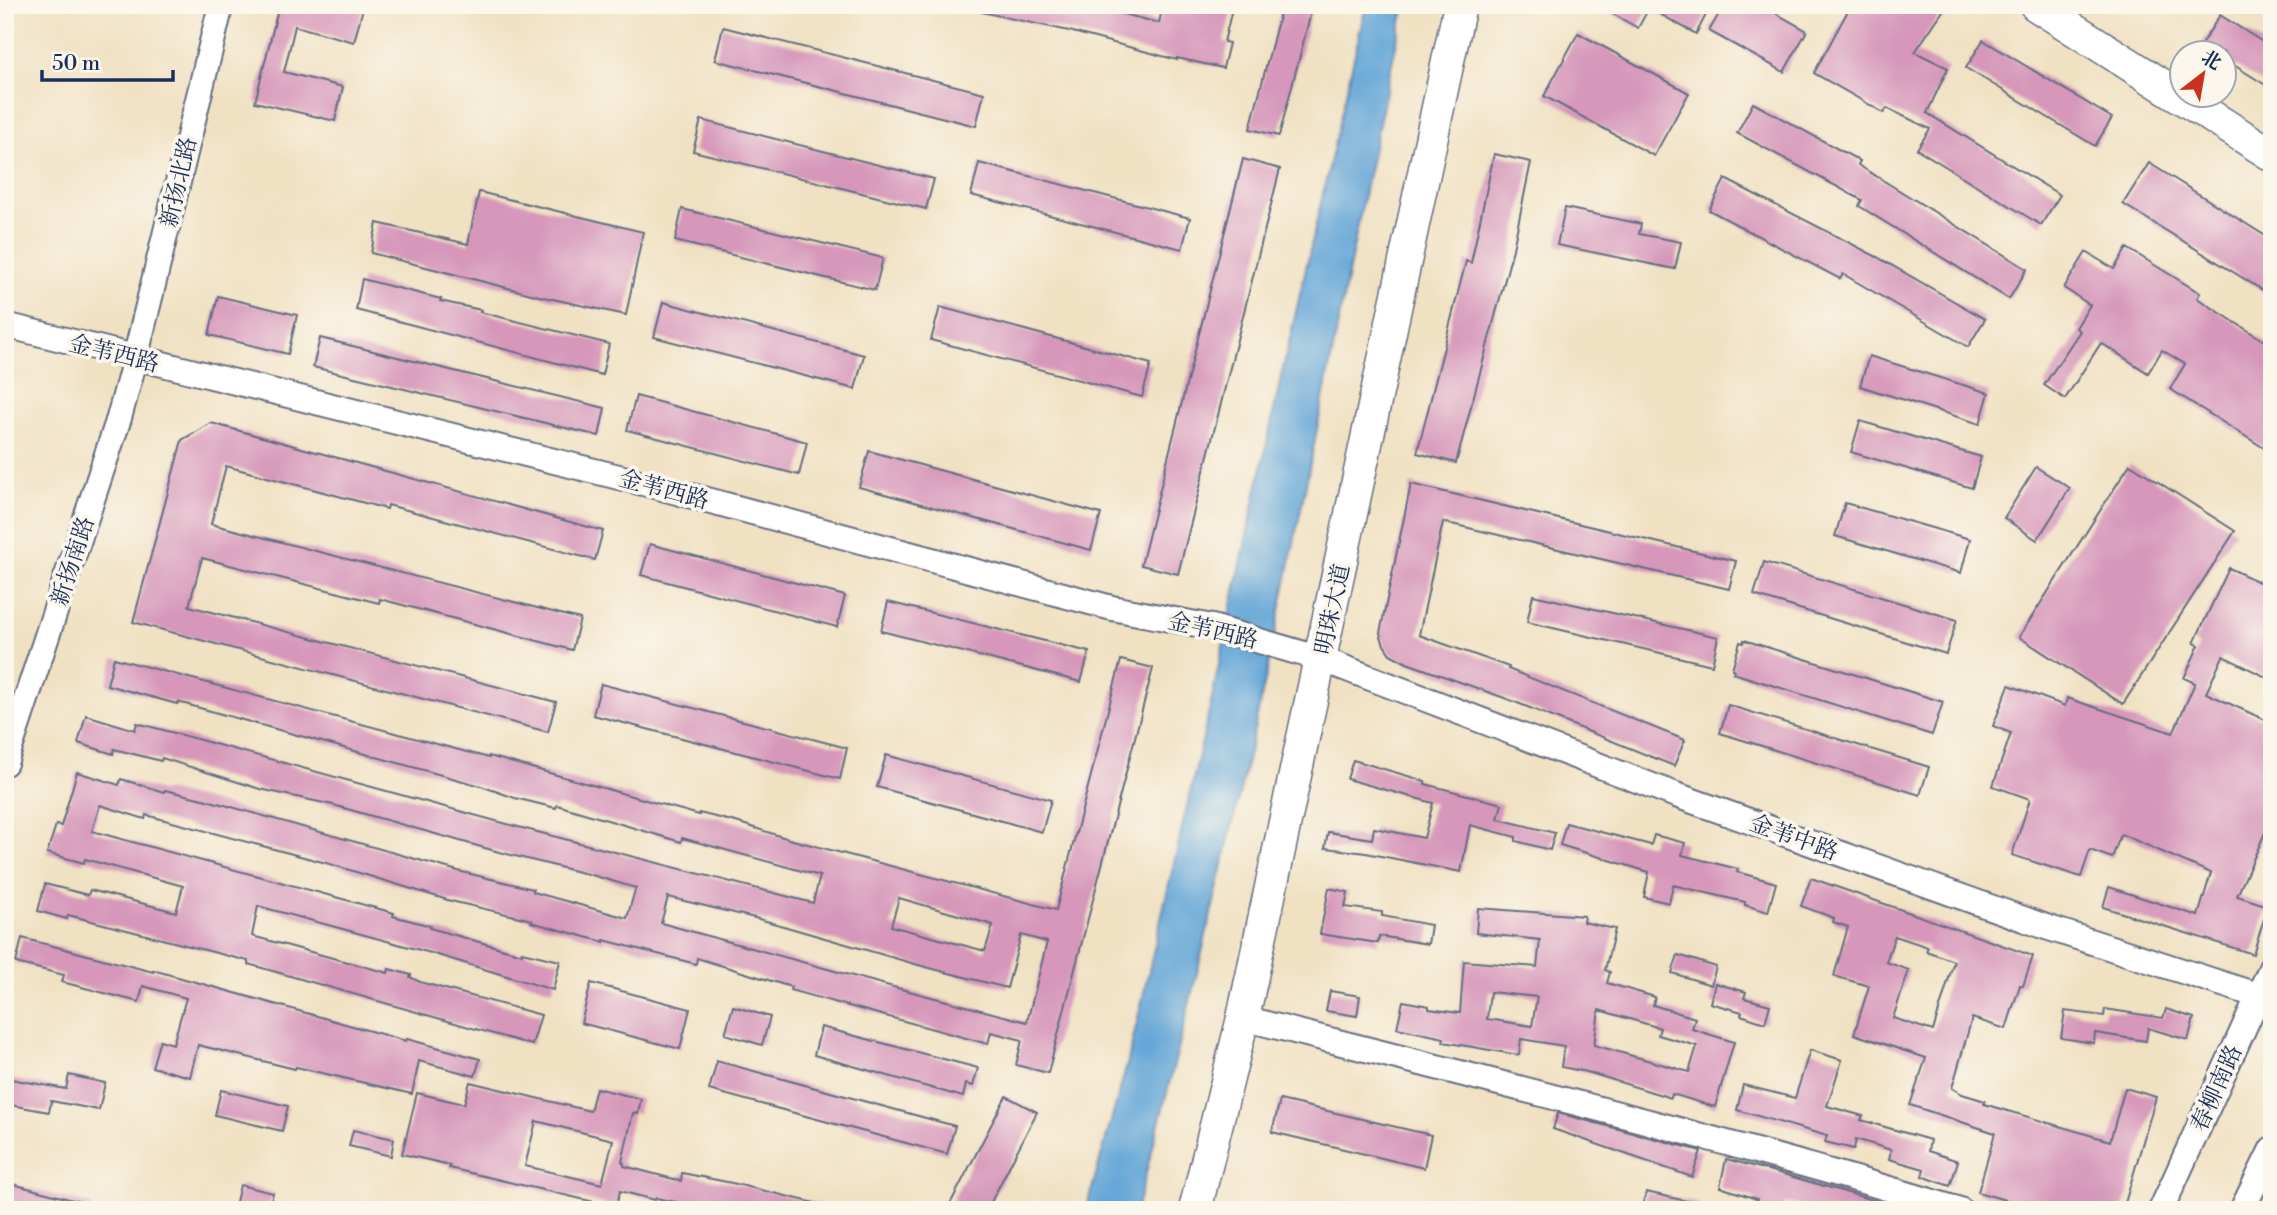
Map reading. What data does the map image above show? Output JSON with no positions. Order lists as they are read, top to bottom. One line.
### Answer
{"streets":{"main road":["明珠大道"],"street":["新扬北路","金苇西路","新扬南路","金苇中路","春柳南路"]},"crossings":[["新扬北路","金苇西路"],["新扬北路","新扬南路"],["金苇西路","新扬南路"],["金苇西路","明珠大道"],["金苇西路","金苇中路"],["明珠大道","金苇中路"],["金苇中路","春柳南路"]],"scale_bar":"50 m","north":"top right"}
